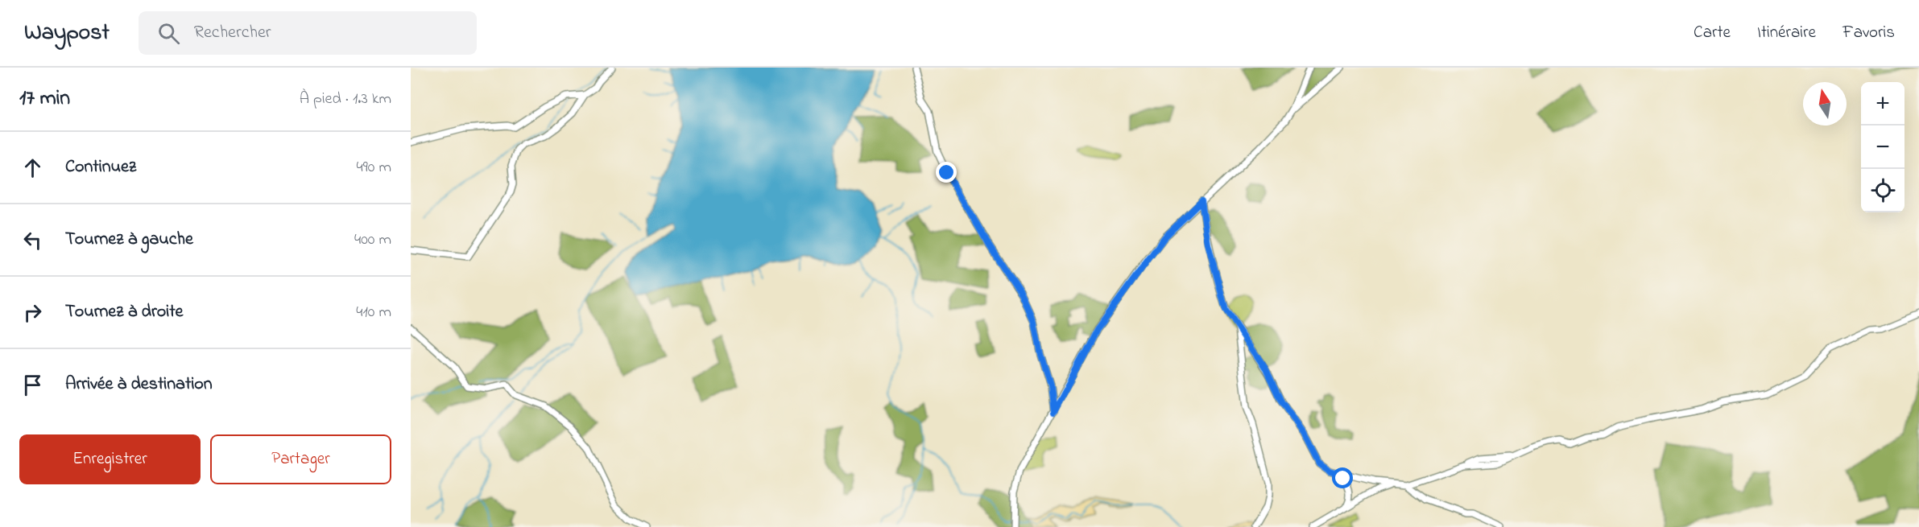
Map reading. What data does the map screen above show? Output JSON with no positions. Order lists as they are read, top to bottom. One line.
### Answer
{"north":"top","page":{"header":"Waypost","search":"Rechercher","nav":["Carte","Itinéraire","Favoris"],"heading":["17 min","À pied · 1.3 km"],"map_buttons":["+","−"],"list":[["Continuez","490 m"],["Tournez à gauche","400 m"],["Tournez à droite","410 m"],"Arrivée à destination"],"buttons":["Enregistrer","Partager"]}}
